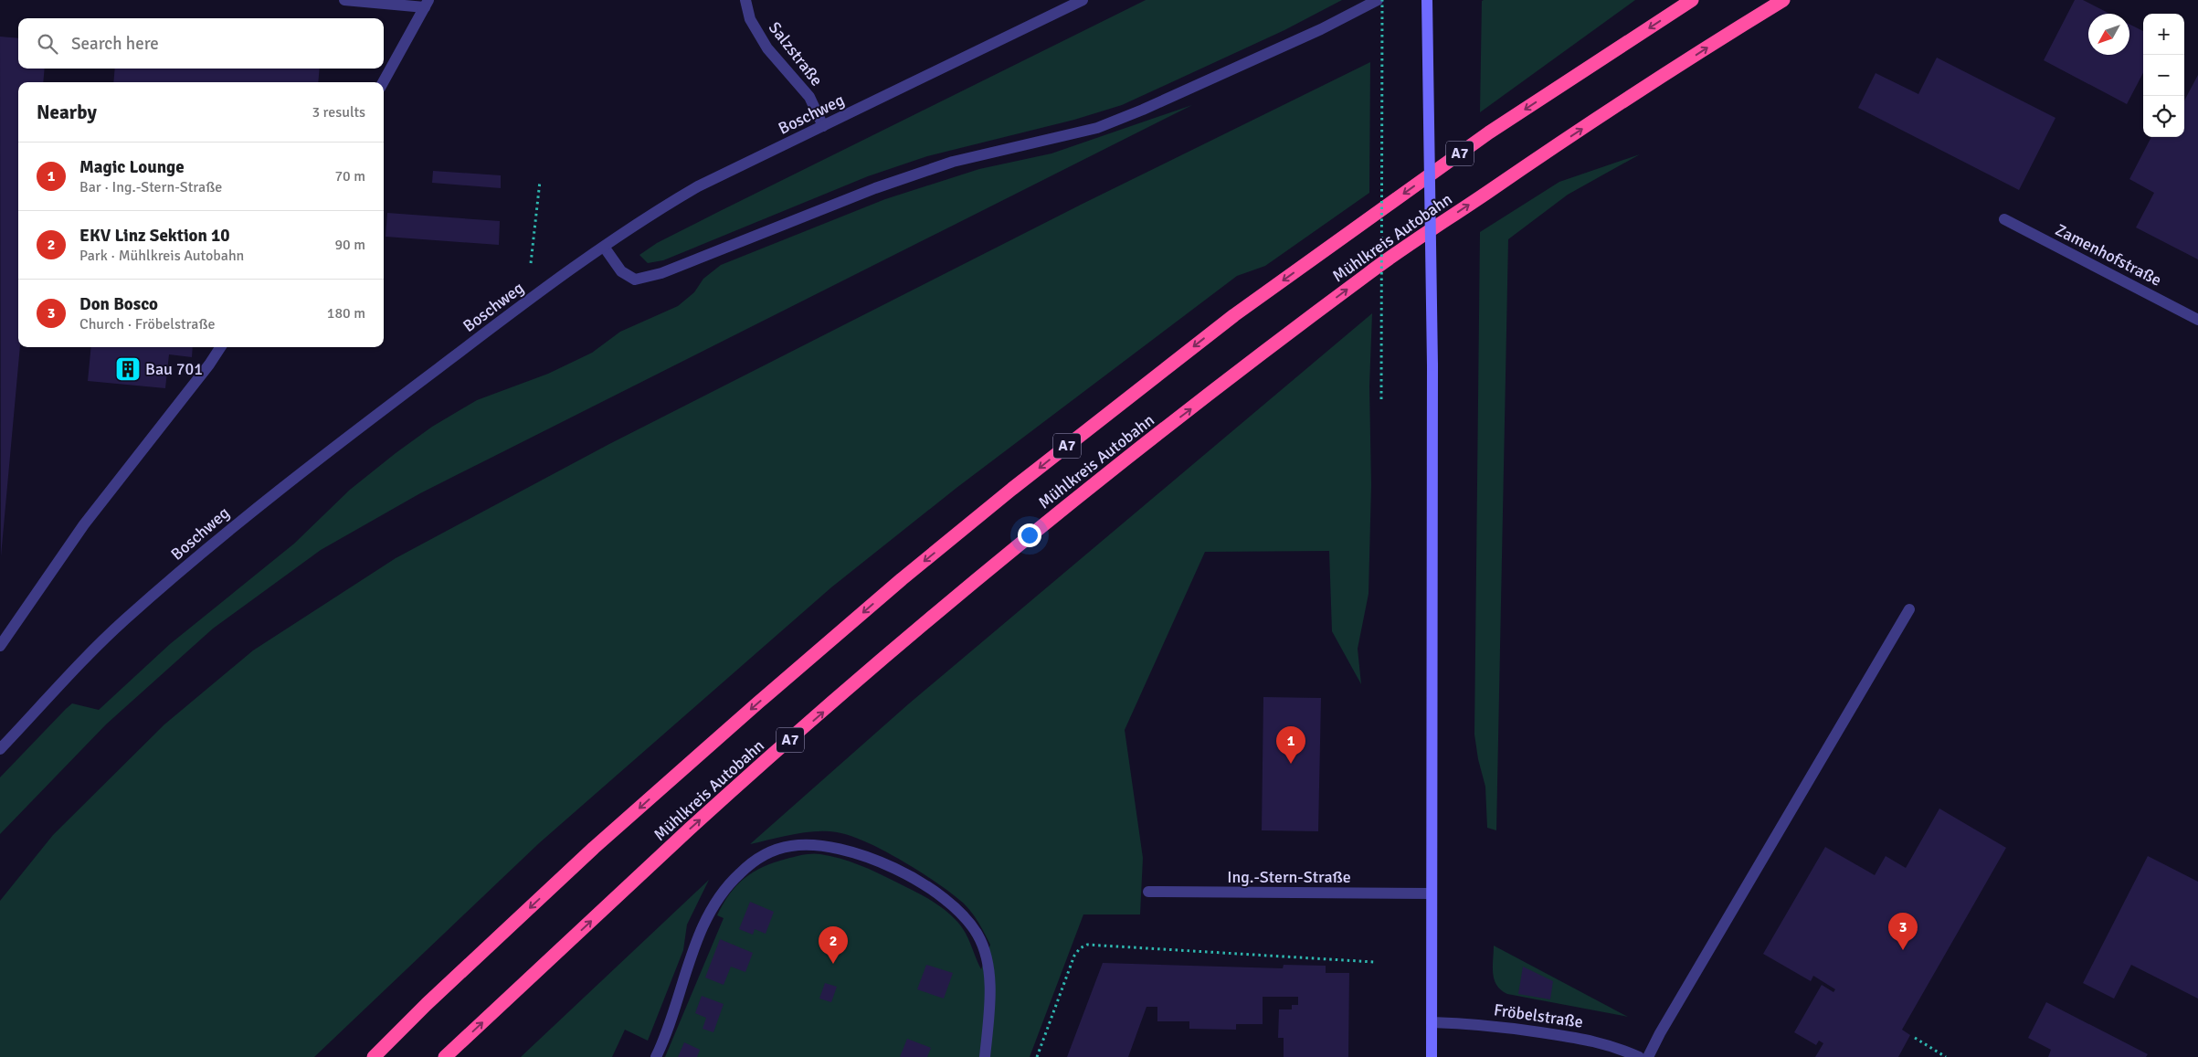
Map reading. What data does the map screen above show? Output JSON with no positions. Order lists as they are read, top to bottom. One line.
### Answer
{"streets":{"highway":["A7","Mühlkreis Autobahn"],"street":["Salzstraße","Boschweg","Zamenhofstraße","Ing.-Stern-Straße","Fröbelstraße"]},"crossings":[["Salzstraße","Boschweg"]],"places":{"building":["Bau 701"]},"north":"bottom left","page":{"map_buttons":["+","−"],"search":"Search here","heading":["Nearby","3 results"],"list":[{"mark":"1","name":"Magic Lounge","note":"Bar · Ing.-Stern-Straße","value":"70 m"},{"mark":"2","name":"EKV Linz Sektion 10","note":"Park · Mühlkreis Autobahn","value":"90 m"},{"mark":"3","name":"Don Bosco","note":"Church · Fröbelstraße","value":"180 m"}],"pins":["1","3","2"]}}
